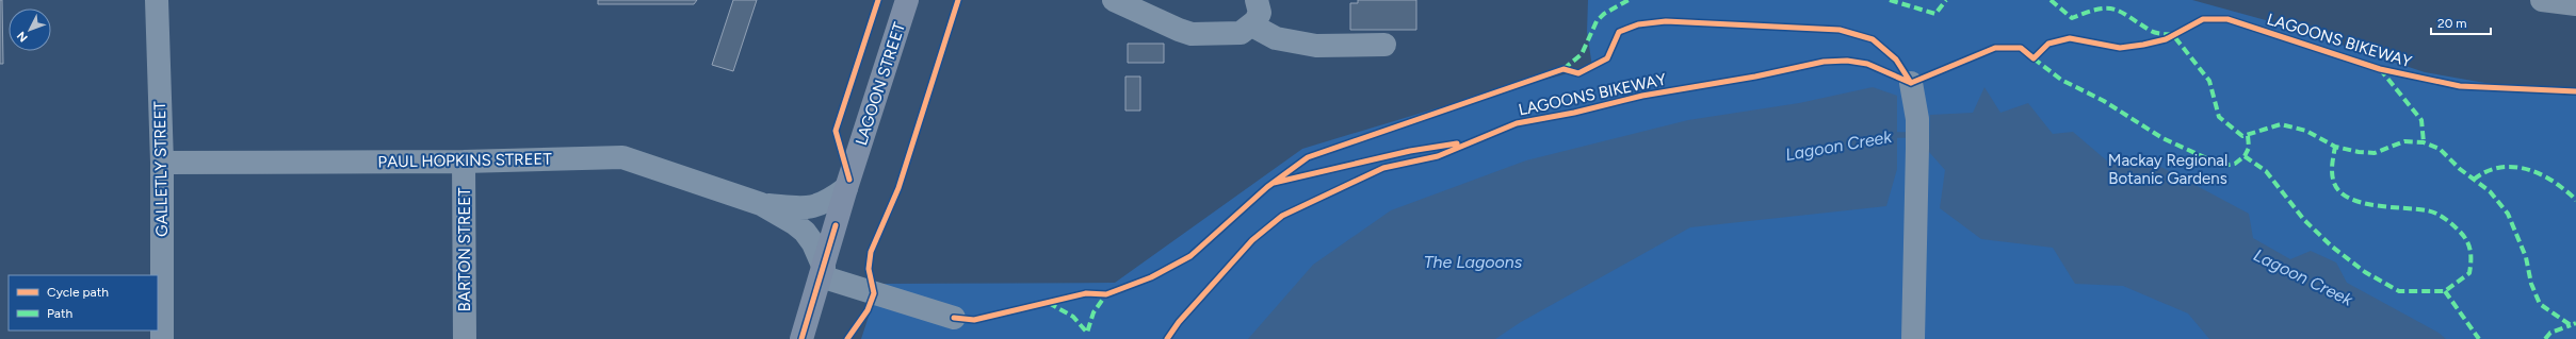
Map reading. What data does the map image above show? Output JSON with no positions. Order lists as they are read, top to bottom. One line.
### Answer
{"streets":{"main road":["LAGOON STREET"],"street":["PAUL HOPKINS STREET","GALLETLY STREET","BARTON STREET"],"cycle path":["LAGOONS BIKEWAY"]},"crossings":[["LAGOON STREET","PAUL HOPKINS STREET"],["PAUL HOPKINS STREET","GALLETLY STREET"],["PAUL HOPKINS STREET","BARTON STREET"]],"water":["Lagoon Creek","The Lagoons"],"parks":["Mackay Regional Botanic Gardens"],"legend":["Cycle path","Path"],"scale_bar":"20 m","north":"bottom left"}
